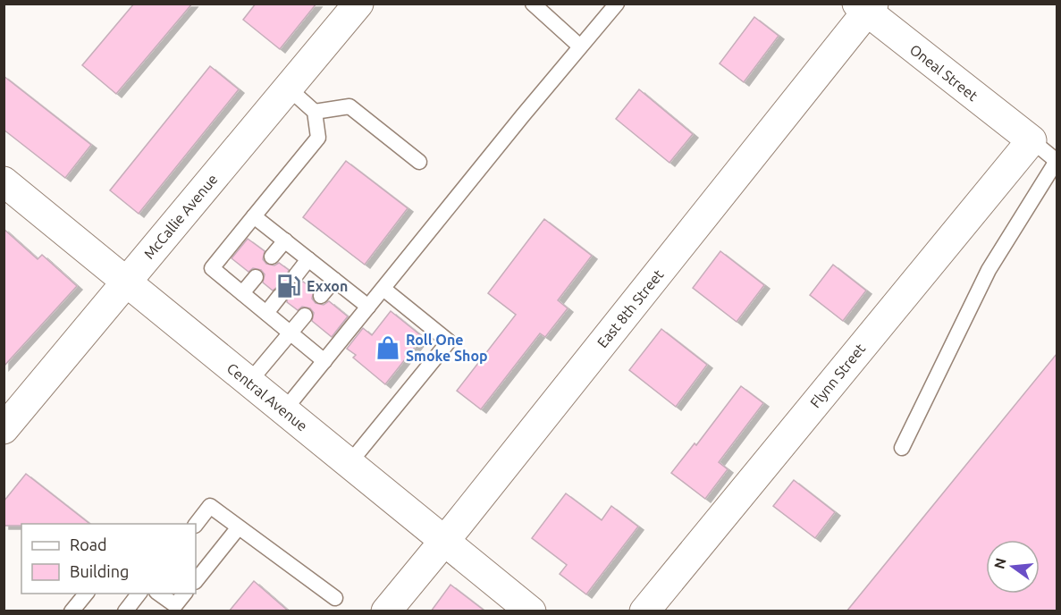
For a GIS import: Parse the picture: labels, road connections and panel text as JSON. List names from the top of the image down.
{
  "streets": {
    "street": [
      "Oneal Street",
      "McCallie Avenue",
      "East 8th Street",
      "Flynn Street",
      "Central Avenue"
    ]
  },
  "crossings": [
    ["Oneal Street", "East 8th Street"],
    ["Oneal Street", "Flynn Street"],
    ["McCallie Avenue", "Central Avenue"],
    ["East 8th Street", "Central Avenue"]
  ],
  "places": {
    "fuel station": ["Exxon"],
    "shop": ["Roll One Smoke Shop"]
  },
  "legend": ["Road", "Building"],
  "north": "left"
}
